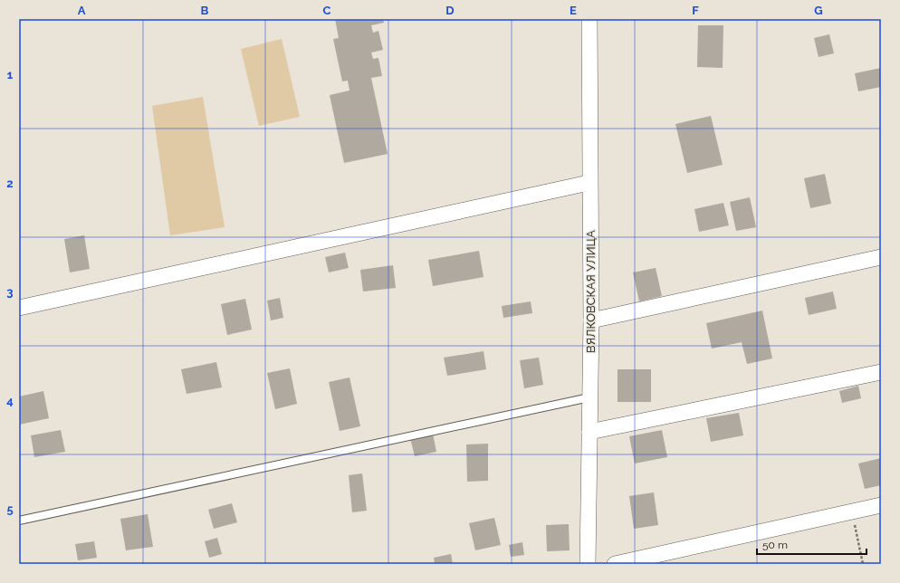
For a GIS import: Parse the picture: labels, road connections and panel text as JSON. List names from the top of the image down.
{
  "streets": {
    "street": ["ВЯЛКОВСКАЯ УЛИЦА"]
  },
  "scale_bar": "50 m",
  "grid": {
    "columns": [
      "A",
      "B",
      "C",
      "D",
      "E",
      "F",
      "G"
    ],
    "rows": [
      "1",
      "2",
      "3",
      "4",
      "5"
    ]
  }
}
